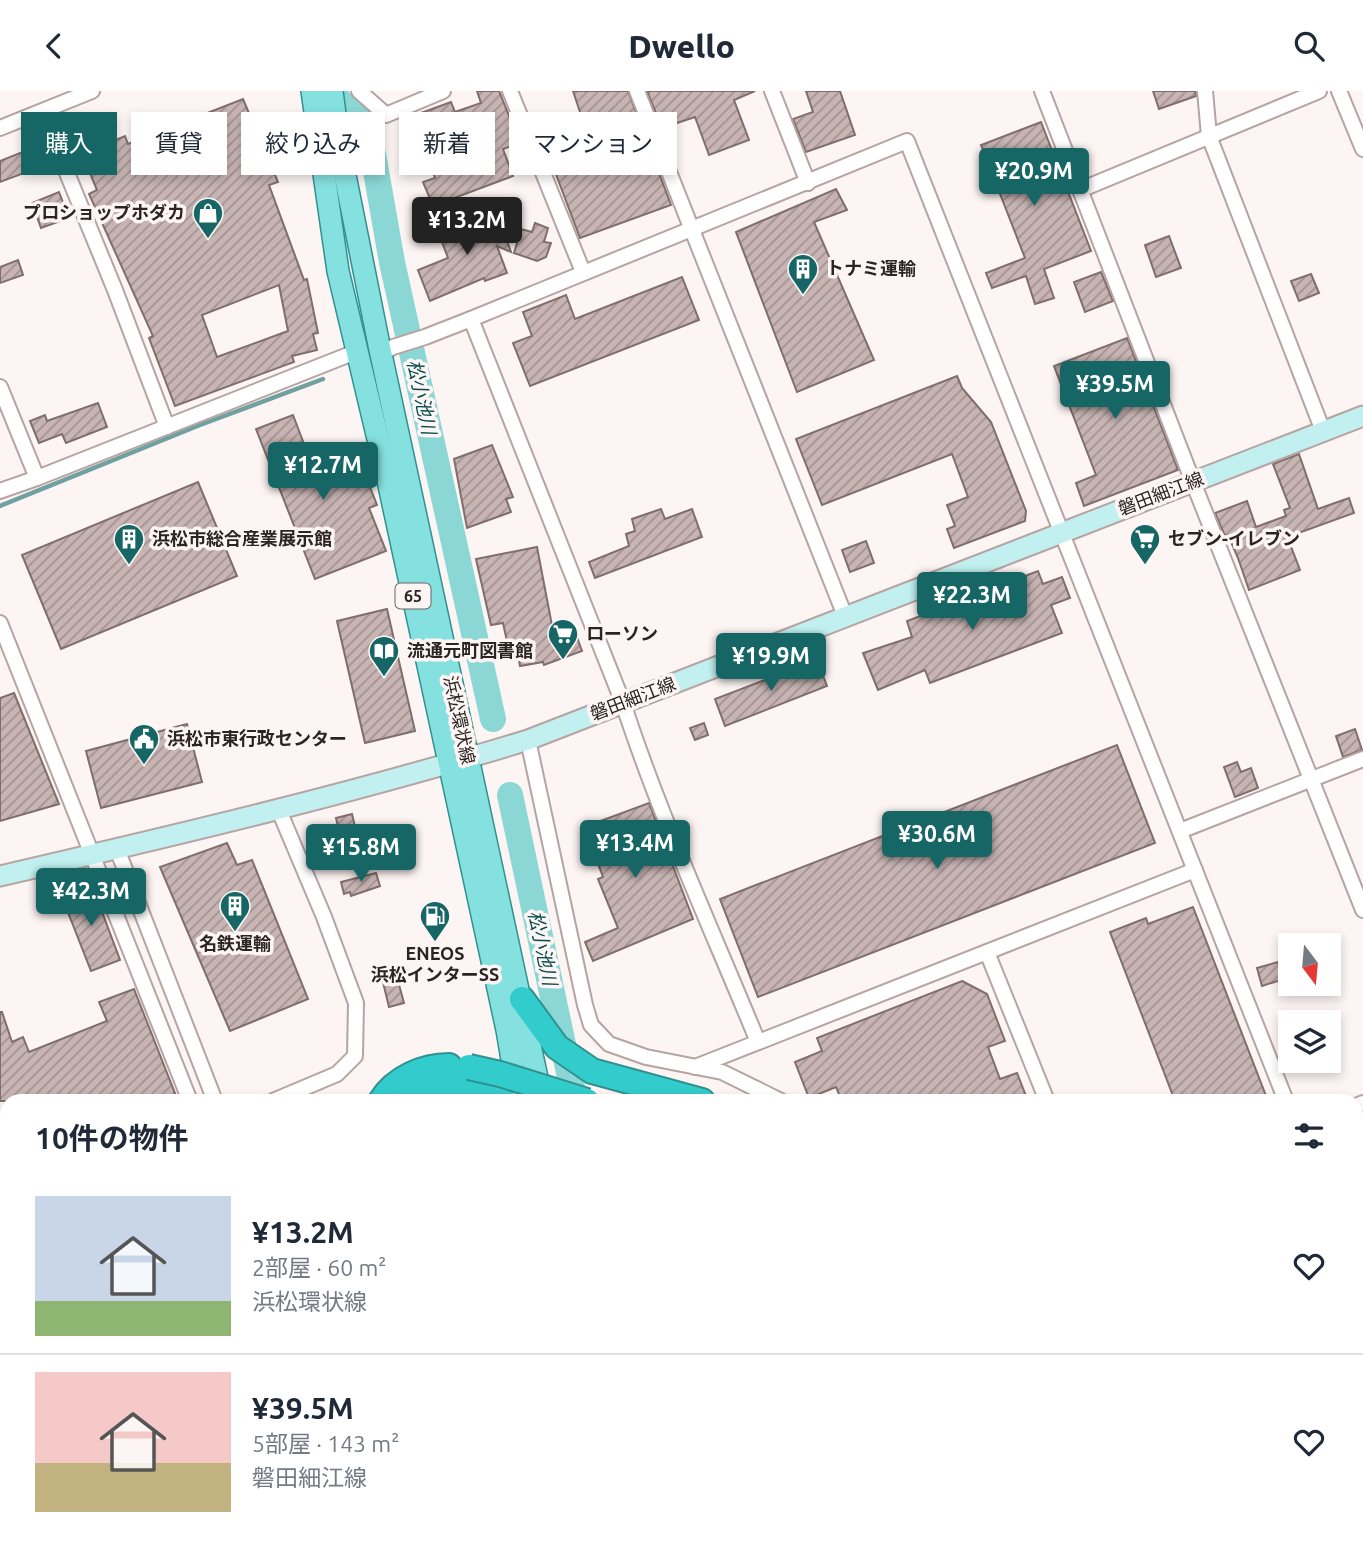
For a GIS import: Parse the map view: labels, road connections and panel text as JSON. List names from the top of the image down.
{
  "streets": {
    "main road": ["磐田細江線", "65", "浜松環状線"]
  },
  "crossings": [
    ["磐田細江線", "浜松環状線"]
  ],
  "water": ["松小池川"],
  "places": {
    "shop": ["プロショップホダカ"],
    "building": ["トナミ運輸", "浜松市総合産業展示館", "名鉄運輸"],
    "supermarket": ["セブン-イレブン", "ローソン"],
    "library": ["流通元町図書館"],
    "public building": ["浜松市東行政センター"],
    "fuel station": ["ENEOS 浜松インターSS"]
  },
  "north": "bottom",
  "page": {
    "header": "Dwello",
    "chip": [
      "購入",
      "賃貸",
      "絞り込み",
      "新着",
      "マンション"
    ],
    "price": [
      "¥20.9M",
      "¥13.2M",
      "¥39.5M",
      "¥12.7M",
      "¥22.3M",
      "¥19.9M",
      "¥30.6M",
      "¥13.4M",
      "¥15.8M",
      "¥42.3M"
    ],
    "heading": "10件の物件",
    "list": [
      {
        "name": "¥13.2M",
        "note": "2部屋 · 60 m² · 浜松環状線"
      },
      {
        "name": "¥39.5M",
        "note": "5部屋 · 143 m² · 磐田細江線"
      }
    ]
  }
}
